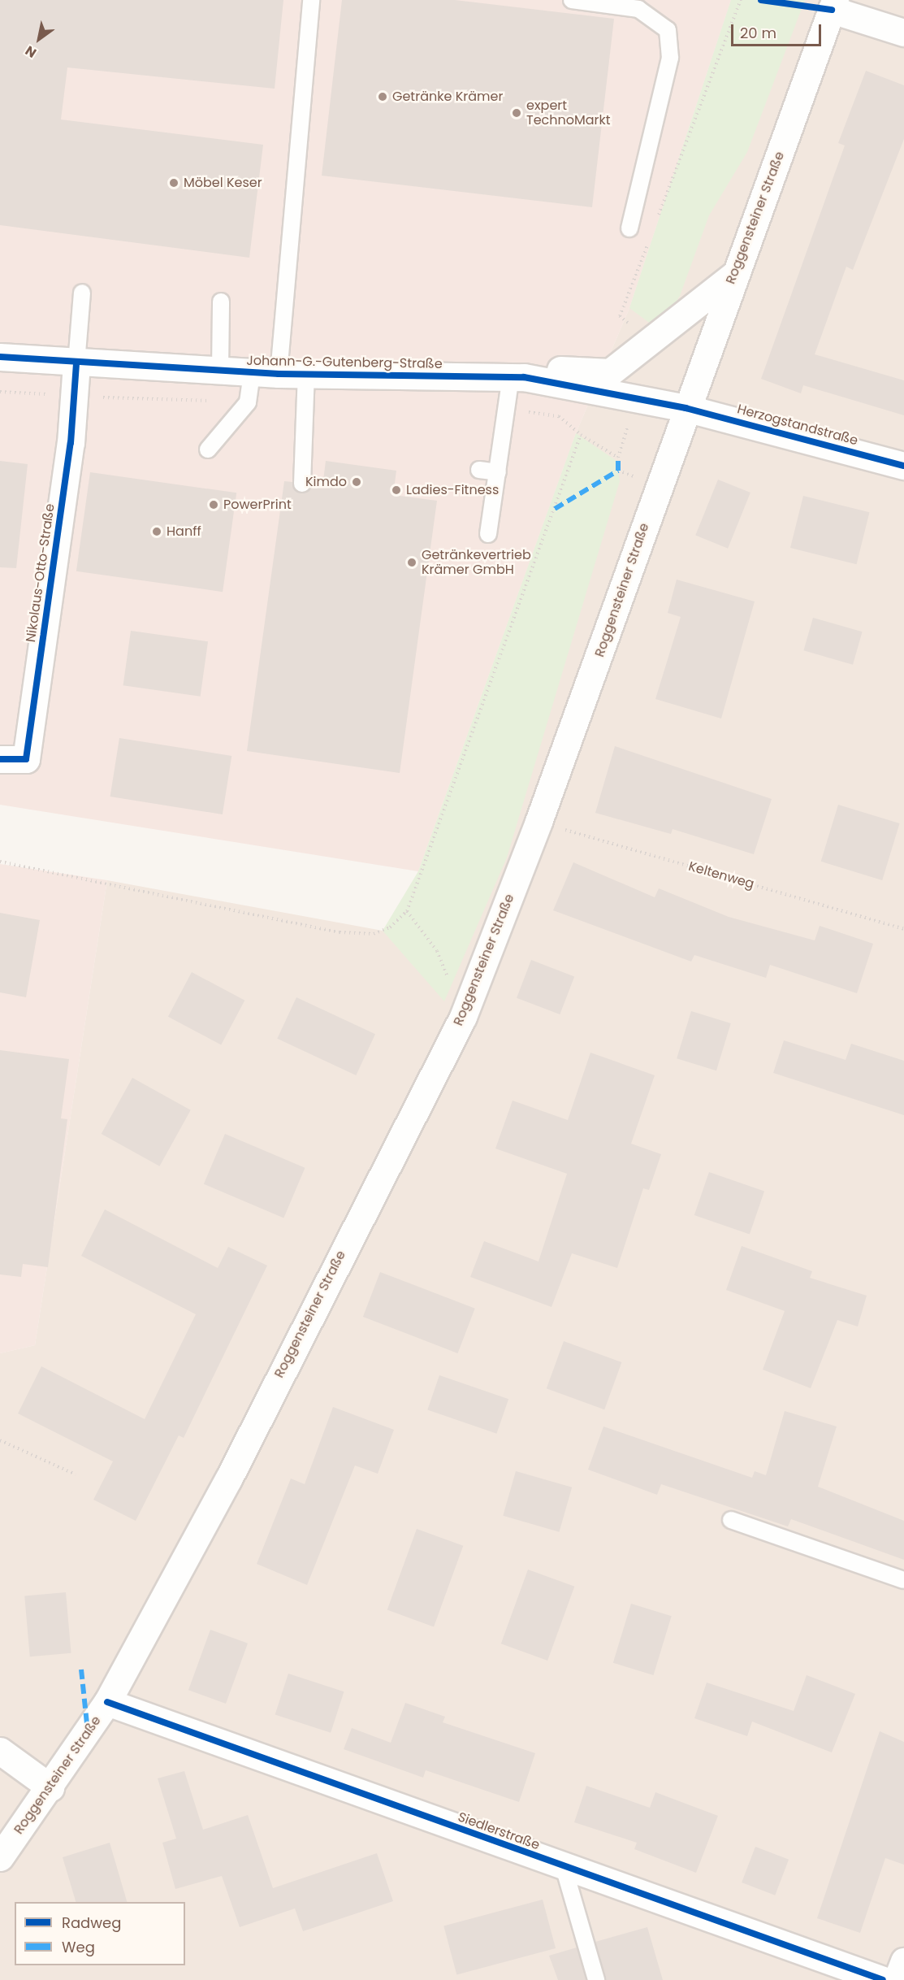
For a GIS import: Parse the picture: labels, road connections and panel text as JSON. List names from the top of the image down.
{
  "streets": {
    "street": [
      "Roggensteiner Straße",
      "Johann-G.-Gutenberg-Straße",
      "Herzogstandstraße",
      "Nikolaus-Otto-Straße",
      "Siedlerstraße"
    ],
    "path": ["Keltenweg"]
  },
  "crossings": [
    ["Roggensteiner Straße", "Johann-G.-Gutenberg-Straße"],
    ["Roggensteiner Straße", "Herzogstandstraße"],
    ["Roggensteiner Straße", "Keltenweg"],
    ["Roggensteiner Straße", "Siedlerstraße"],
    ["Johann-G.-Gutenberg-Straße", "Herzogstandstraße"],
    ["Johann-G.-Gutenberg-Straße", "Nikolaus-Otto-Straße"]
  ],
  "places": [
    "Getränke Krämer",
    "expert TechnoMarkt",
    "Möbel Keser",
    "Kimdo",
    "Ladies-Fitness",
    "PowerPrint",
    "Hanff",
    "Getränkevertrieb Krämer GmbH"
  ],
  "legend": ["Radweg", "Weg"],
  "scale_bar": "20 m",
  "north": "bottom left"
}
